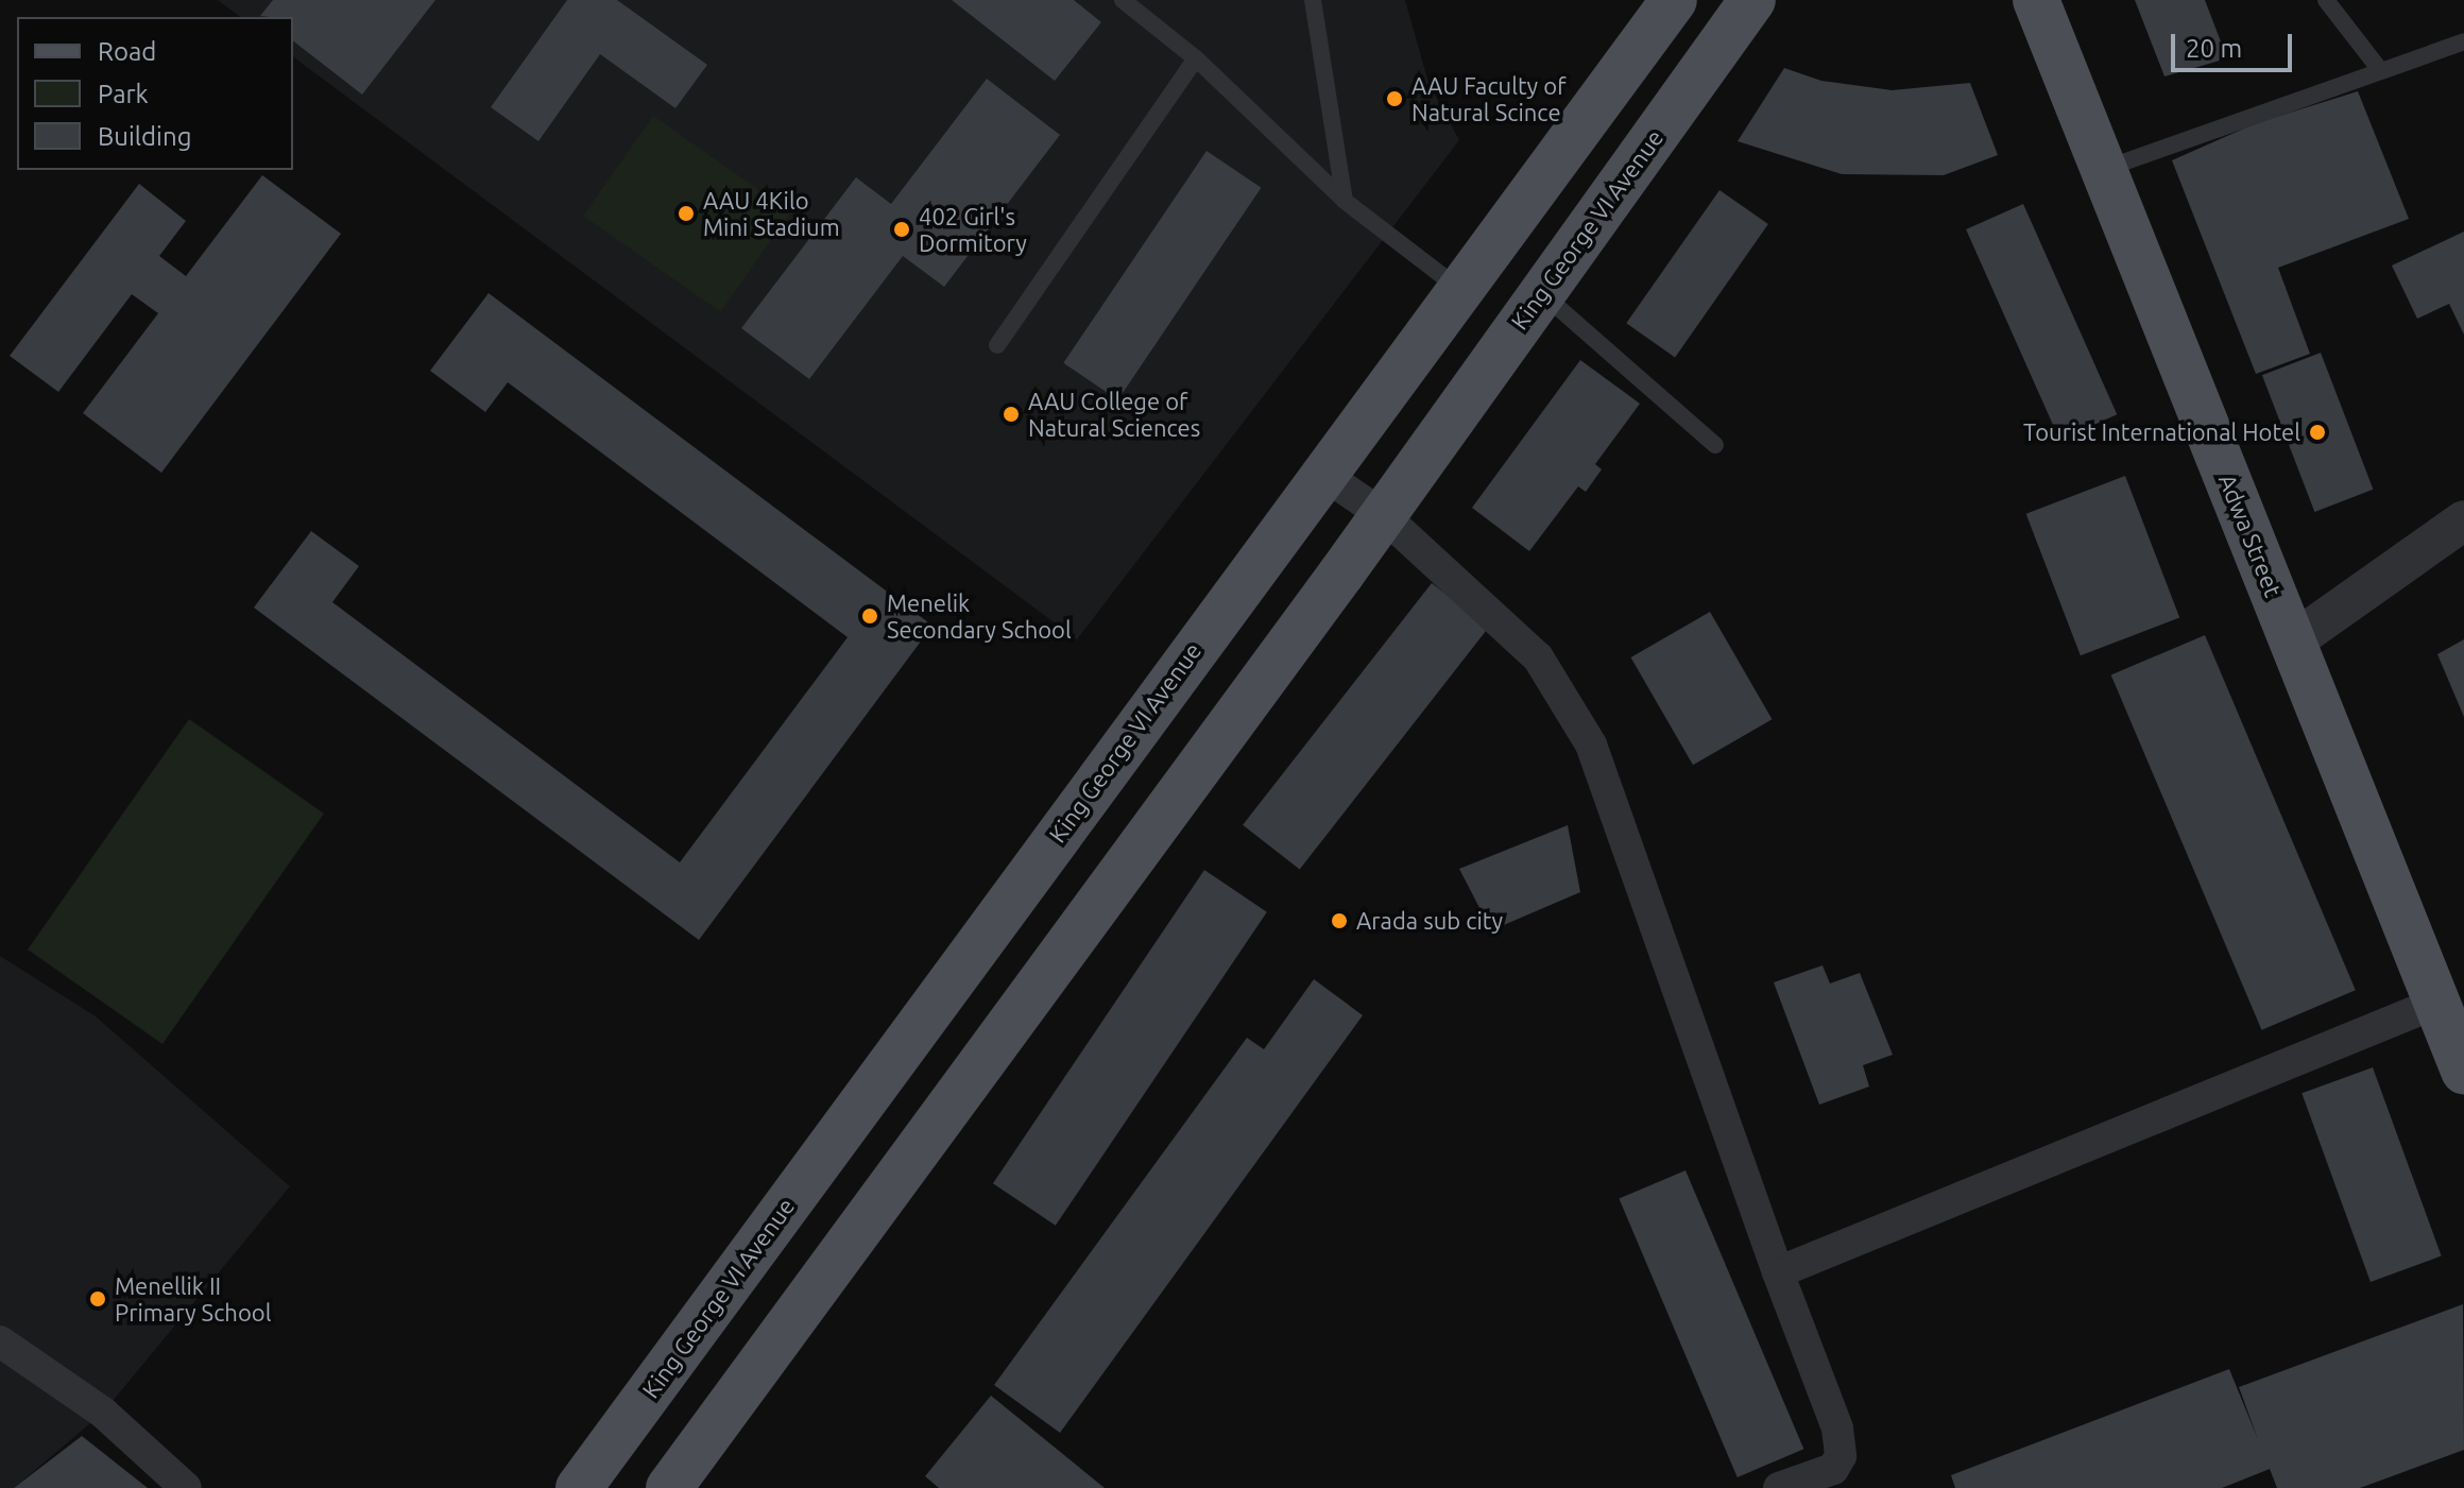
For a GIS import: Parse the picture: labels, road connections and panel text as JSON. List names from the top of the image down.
{
  "streets": {
    "main road": ["King George VI Avenue", "Adwa Street"]
  },
  "places": [
    "AAU Faculty of Natural Scince",
    "AAU 4Kilo Mini Stadium",
    "402 Girl's Dormitory",
    "AAU College of Natural Sciences",
    "Tourist International Hotel",
    "Menelik Secondary School",
    "Arada sub city",
    "Menellik II Primary School"
  ],
  "legend": ["Road", "Park", "Building"],
  "scale_bar": "20 m"
}
